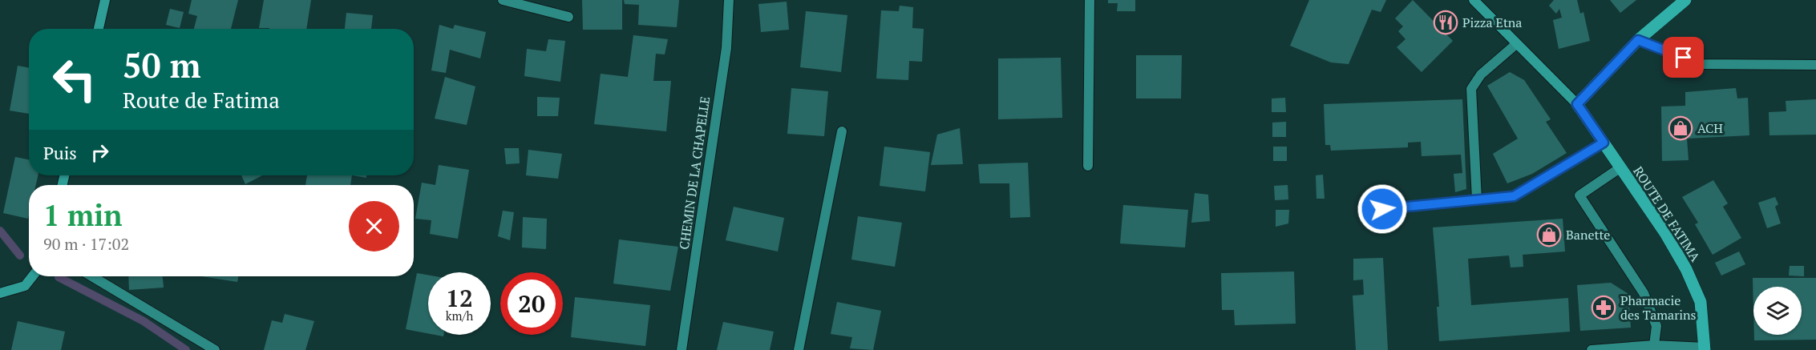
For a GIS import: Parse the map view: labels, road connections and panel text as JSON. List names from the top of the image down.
{
  "streets": {
    "main road": ["ROUTE DE FATIMA"],
    "street": ["CHEMIN DE LA CHAPELLE"]
  },
  "places": {
    "restaurant": ["Pizza Etna"],
    "shop": ["ACH", "Banette"],
    "pharmacy": ["Pharmacie des Tamarins"]
  },
  "page": {
    "turn": ["50 m", "Route de Fatima"],
    "then": "Puis",
    "heading": ["1 min", "90 m · 17:02"],
    "speed": "12 km/h",
    "limit": "20"
  }
}
